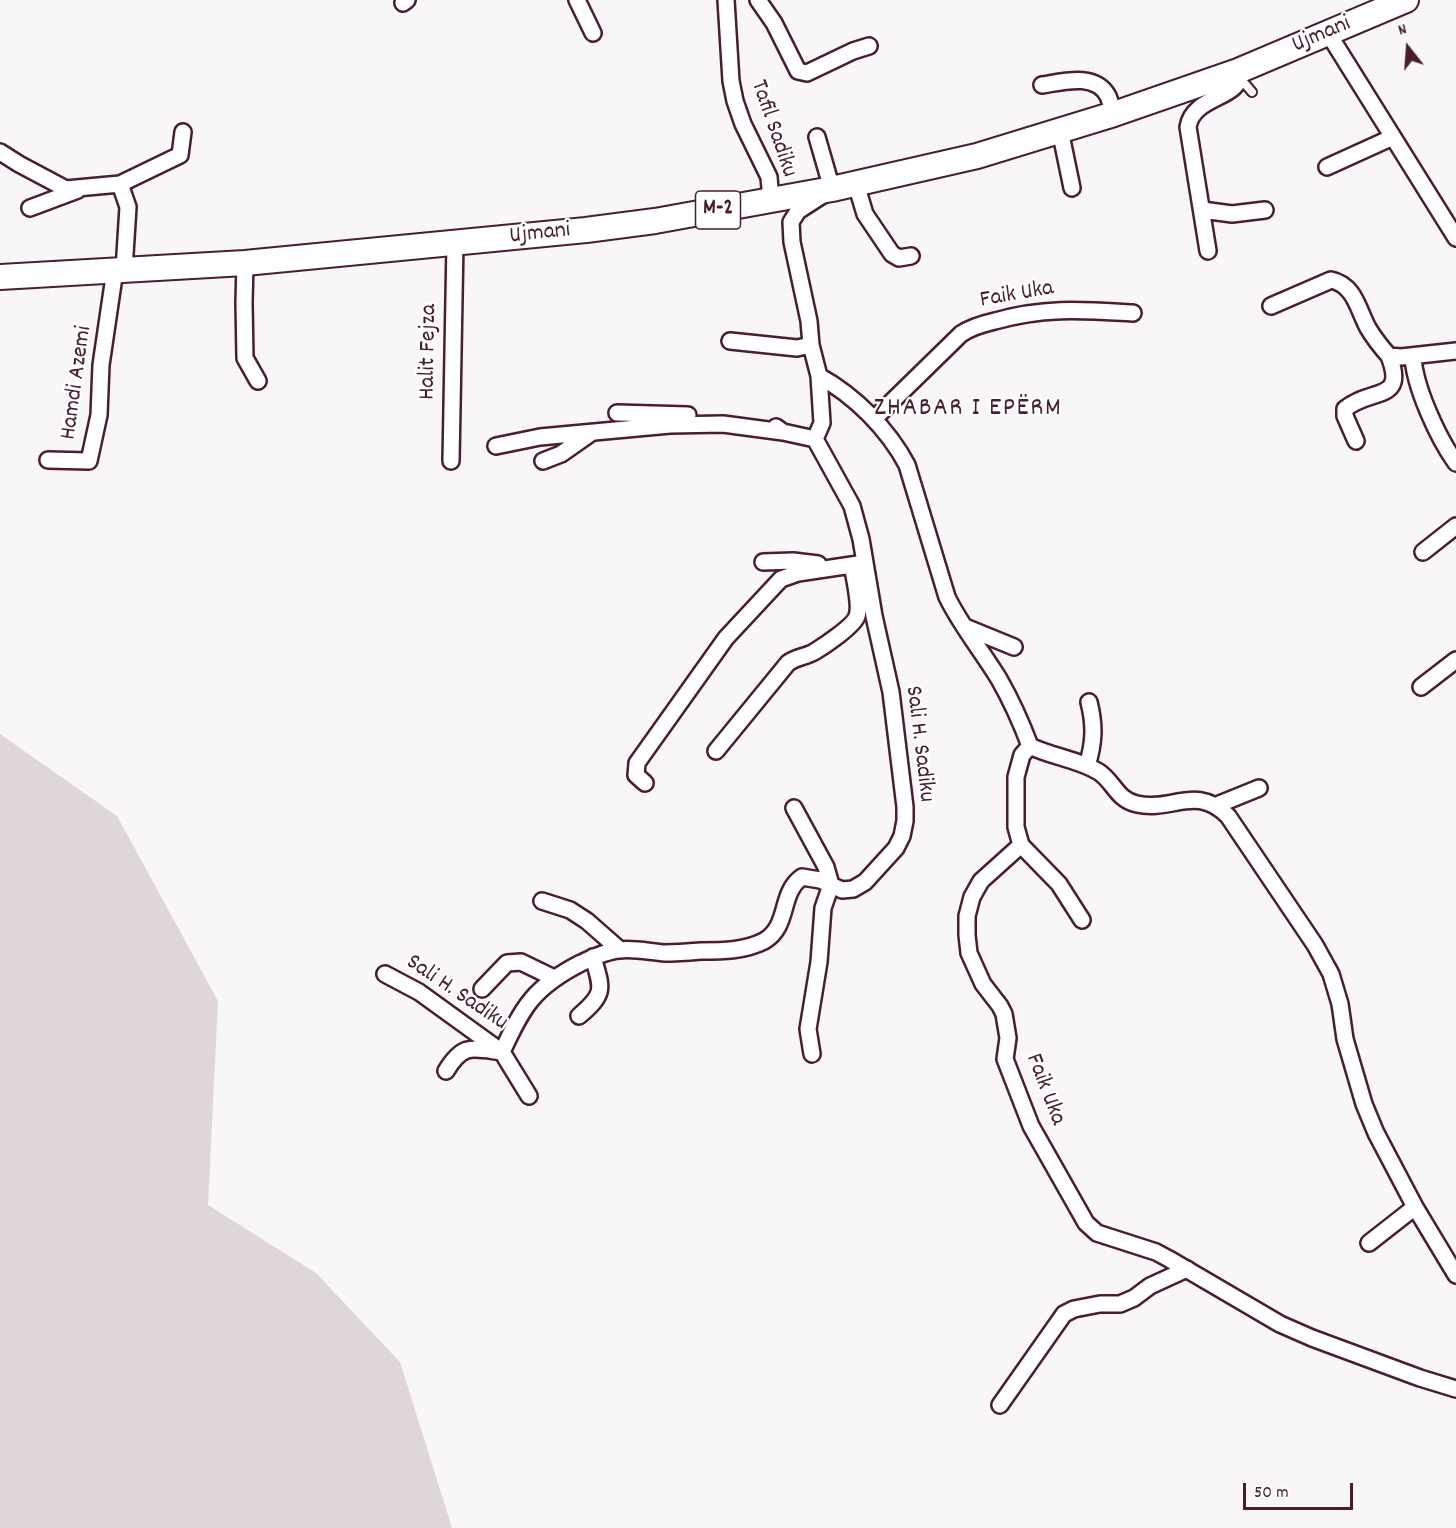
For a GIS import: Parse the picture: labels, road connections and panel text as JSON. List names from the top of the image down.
{
  "streets": {
    "main road": ["Ujmani", "M-2"],
    "street": [
      "Tafil Sadiku",
      "Faik Uka",
      "Halit Fejza",
      "Hamdi Azemi",
      "Sali H. Sadiku"
    ]
  },
  "crossings": [
    ["Ujmani", "Tafil Sadiku"],
    ["Ujmani", "Halit Fejza"],
    ["Ujmani", "Hamdi Azemi"]
  ],
  "districts": ["ZHABAR I EPËRM"],
  "scale_bar": "50 m",
  "north": "top"
}
